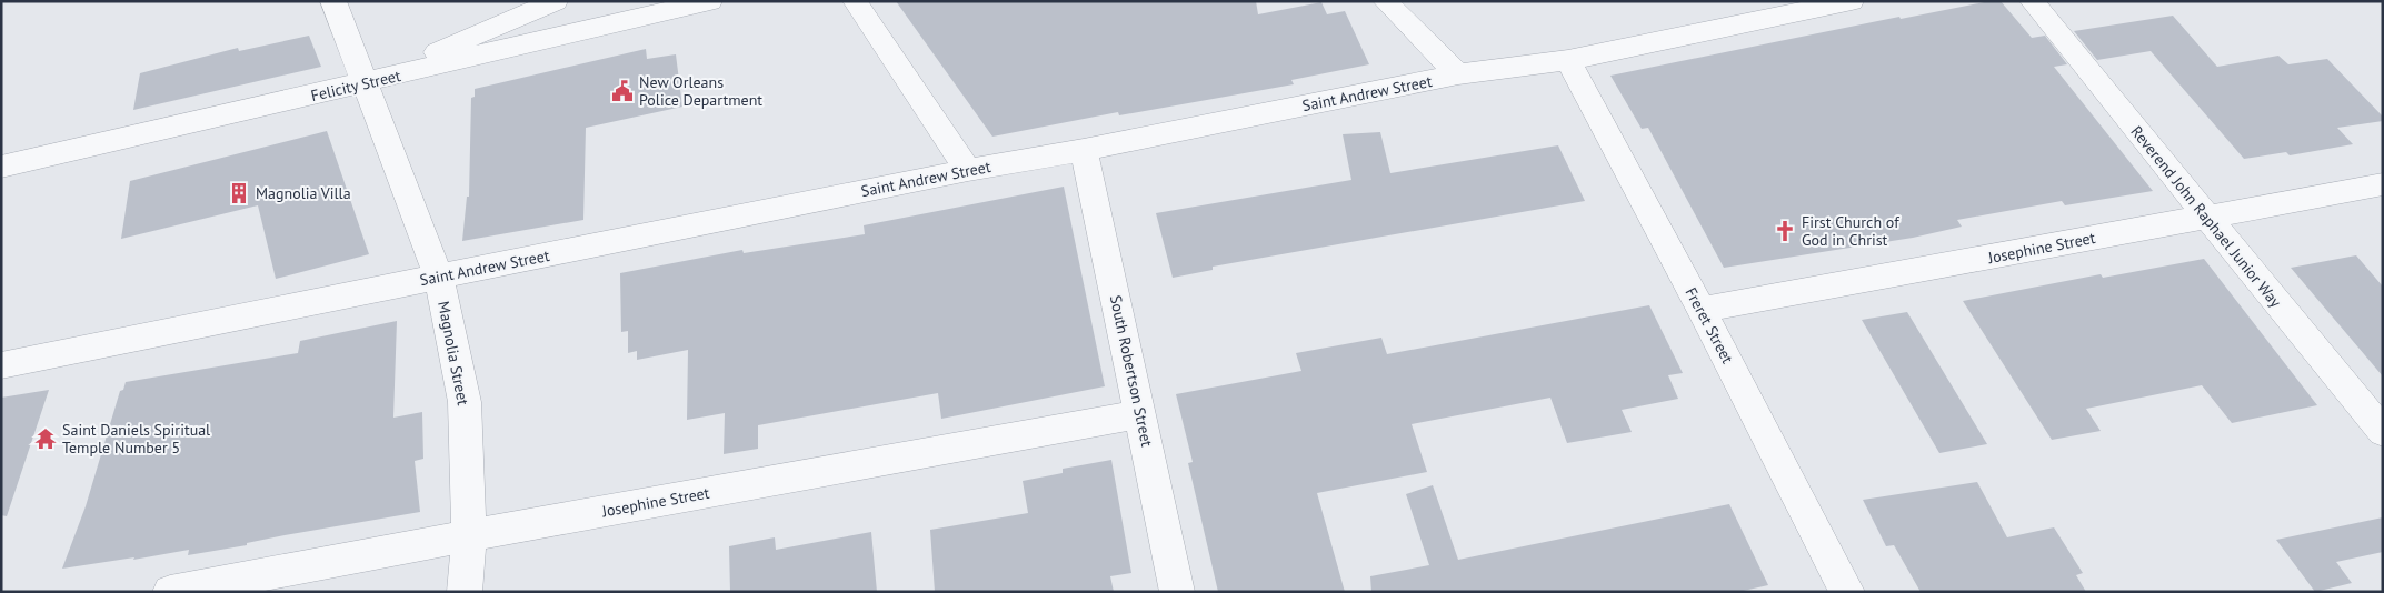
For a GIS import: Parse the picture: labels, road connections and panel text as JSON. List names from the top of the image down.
{
  "streets": {
    "street": [
      "Felicity Street",
      "Saint Andrew Street",
      "Reverend John Raphael Junior Way",
      "Josephine Street",
      "Freret Street",
      "Magnolia Street",
      "South Robertson Street"
    ]
  },
  "crossings": [
    ["Felicity Street", "Magnolia Street"],
    ["Saint Andrew Street", "Freret Street"],
    ["Saint Andrew Street", "Magnolia Street"],
    ["Saint Andrew Street", "South Robertson Street"],
    ["Reverend John Raphael Junior Way", "Josephine Street"],
    ["Josephine Street", "Freret Street"],
    ["Josephine Street", "Magnolia Street"],
    ["Josephine Street", "South Robertson Street"]
  ],
  "places": {
    "public building": ["New Orleans Police Department"],
    "building": ["Magnolia Villa"],
    "church": ["First Church of God in Christ"],
    "temple": ["Saint Daniels Spiritual Temple Number 5"]
  }
}
